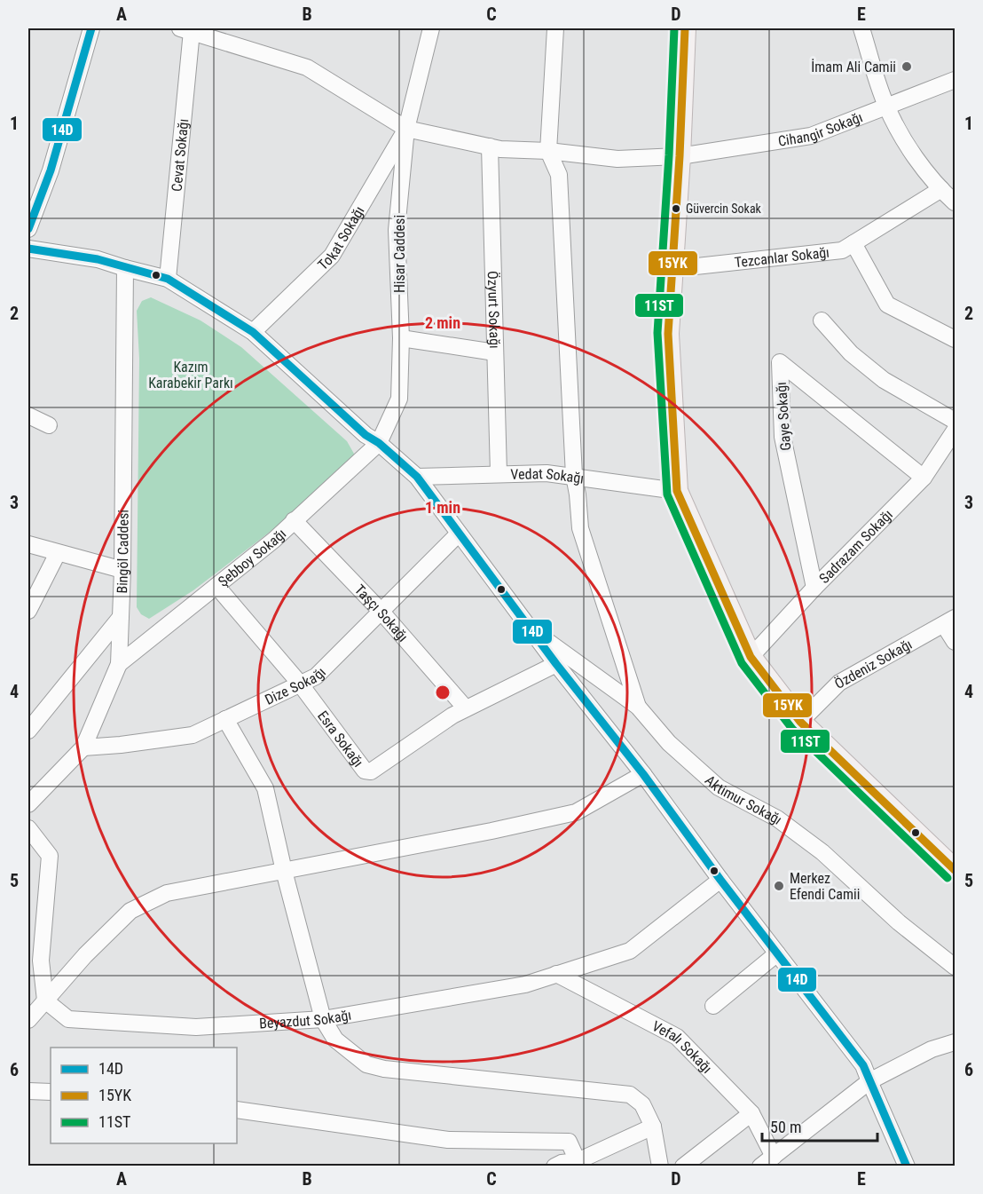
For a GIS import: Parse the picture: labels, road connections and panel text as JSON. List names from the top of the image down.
{
  "streets": {
    "street": [
      "Cihangir Sokağı",
      "Cevat Sokağı",
      "Tokat Sokağı",
      "Hisar Caddesi",
      "Tezcanlar Sokağı",
      "Özyurt Sokağı",
      "Gaye Sokağı",
      "Vedat Sokağı",
      "Sadrazam Sokağı",
      "Bingöl Caddesi",
      "Şebboy Sokağı",
      "Taşçı Sokağı",
      "Özdeniz Sokağı",
      "Dize Sokağı",
      "Esra Sokağı",
      "Aktimur Sokağı",
      "Beyazdut Sokağı",
      "Vefalı Sokağı"
    ]
  },
  "crossings": [
    ["Cihangir Sokağı", "Cevat Sokağı"],
    ["Cihangir Sokağı", "Tokat Sokağı"],
    ["Cihangir Sokağı", "Hisar Caddesi"],
    ["Cihangir Sokağı", "Özyurt Sokağı"],
    ["Tokat Sokağı", "Hisar Caddesi"],
    ["Hisar Caddesi", "Şebboy Sokağı"],
    ["Özyurt Sokağı", "Vedat Sokağı"],
    ["Gaye Sokağı", "Sadrazam Sokağı"],
    ["Bingöl Caddesi", "Şebboy Sokağı"],
    ["Bingöl Caddesi", "Dize Sokağı"],
    ["Şebboy Sokağı", "Taşçı Sokağı"],
    ["Şebboy Sokağı", "Esra Sokağı"],
    ["Taşçı Sokağı", "Dize Sokağı"],
    ["Taşçı Sokağı", "Esra Sokağı"],
    ["Dize Sokağı", "Esra Sokağı"],
    ["Beyazdut Sokağı", "Vefalı Sokağı"]
  ],
  "parks": ["Kazım Karabekir Parkı"],
  "places": ["İmam Ali Camii", "Güvercin Sokak", "Merkez Efendi Camii"],
  "lines": ["transit line 14D", "transit line 15YK", "transit line 11ST"],
  "legend": ["14D", "15YK", "11ST"],
  "scale_bar": "50 m",
  "grid": {
    "columns": [
      "A",
      "B",
      "C",
      "D",
      "E"
    ],
    "rows": [
      "1",
      "2",
      "3",
      "4",
      "5",
      "6"
    ]
  },
  "rings": ["2 min", "1 min"]
}
